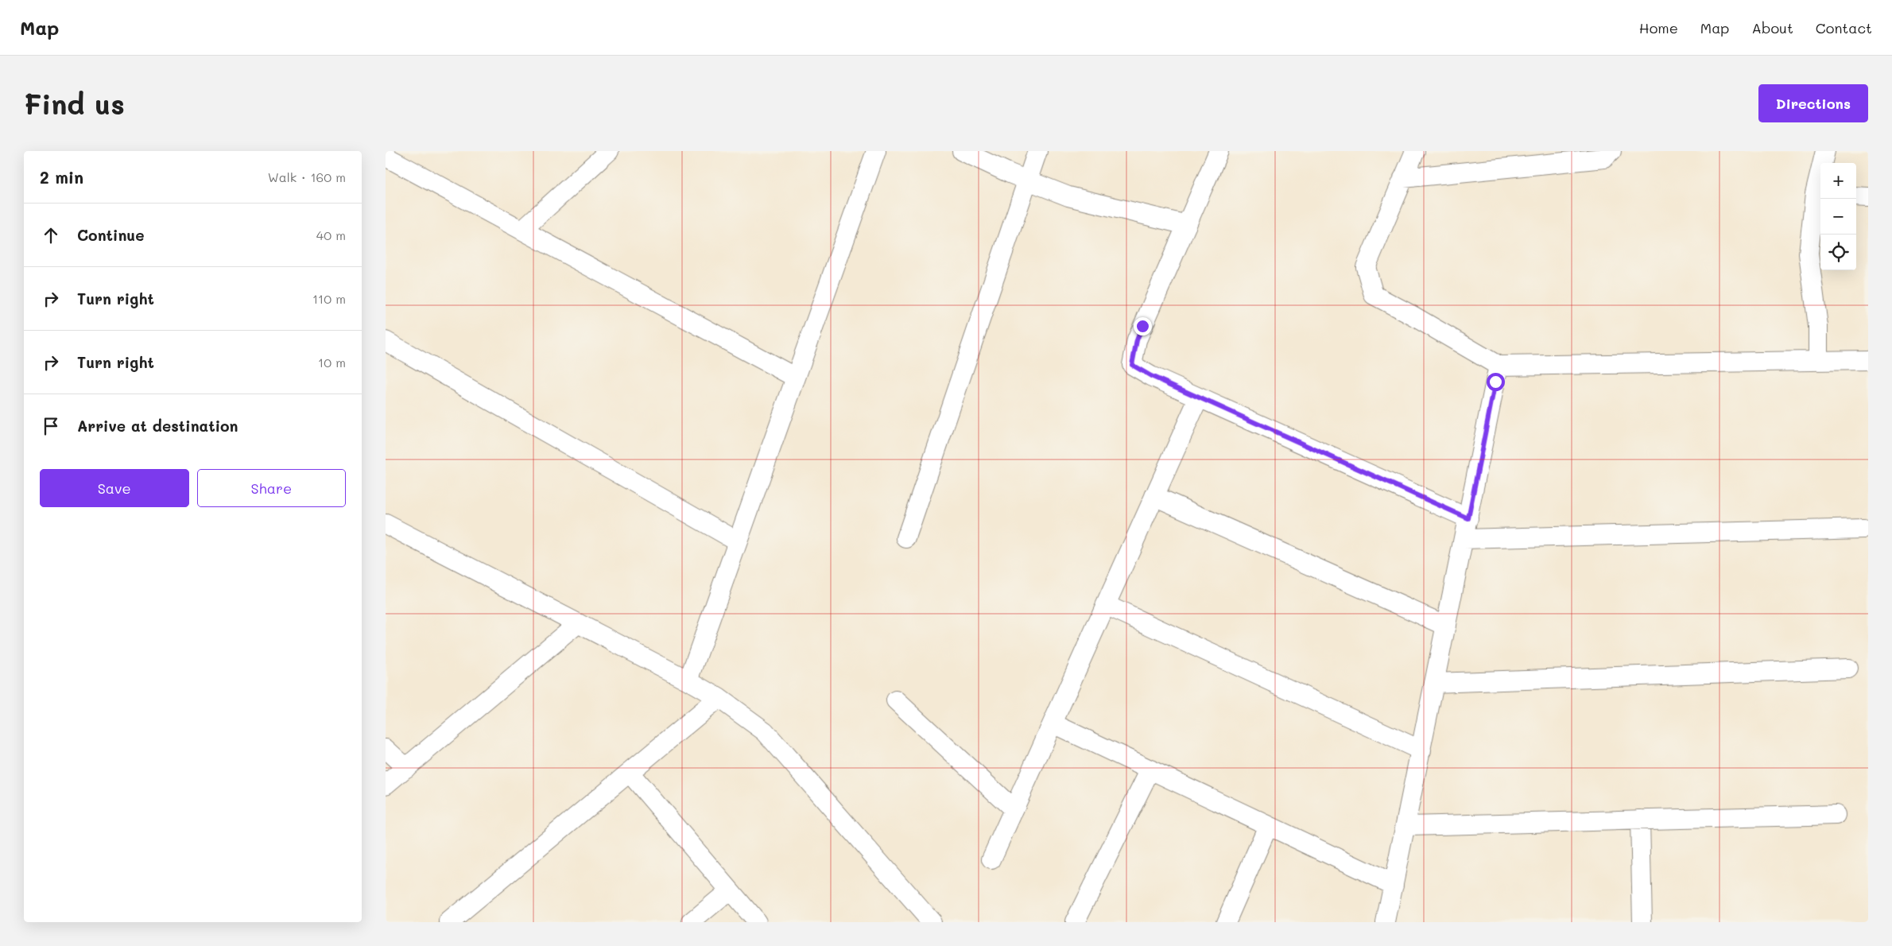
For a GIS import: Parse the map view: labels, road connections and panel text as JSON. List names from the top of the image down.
{
  "page": {
    "header": "Map",
    "nav": [
      "Home",
      "Map",
      "About",
      "Contact"
    ],
    "buttons": [
      "Directions",
      ["Save", "Share"]
    ],
    "title": "Find us",
    "heading": ["2 min", "Walk · 160 m"],
    "map_buttons": ["+", "−"],
    "list": [
      ["Continue", "40 m"],
      ["Turn right", "110 m"],
      ["Turn right", "10 m"],
      "Arrive at destination"
    ]
  }
}
